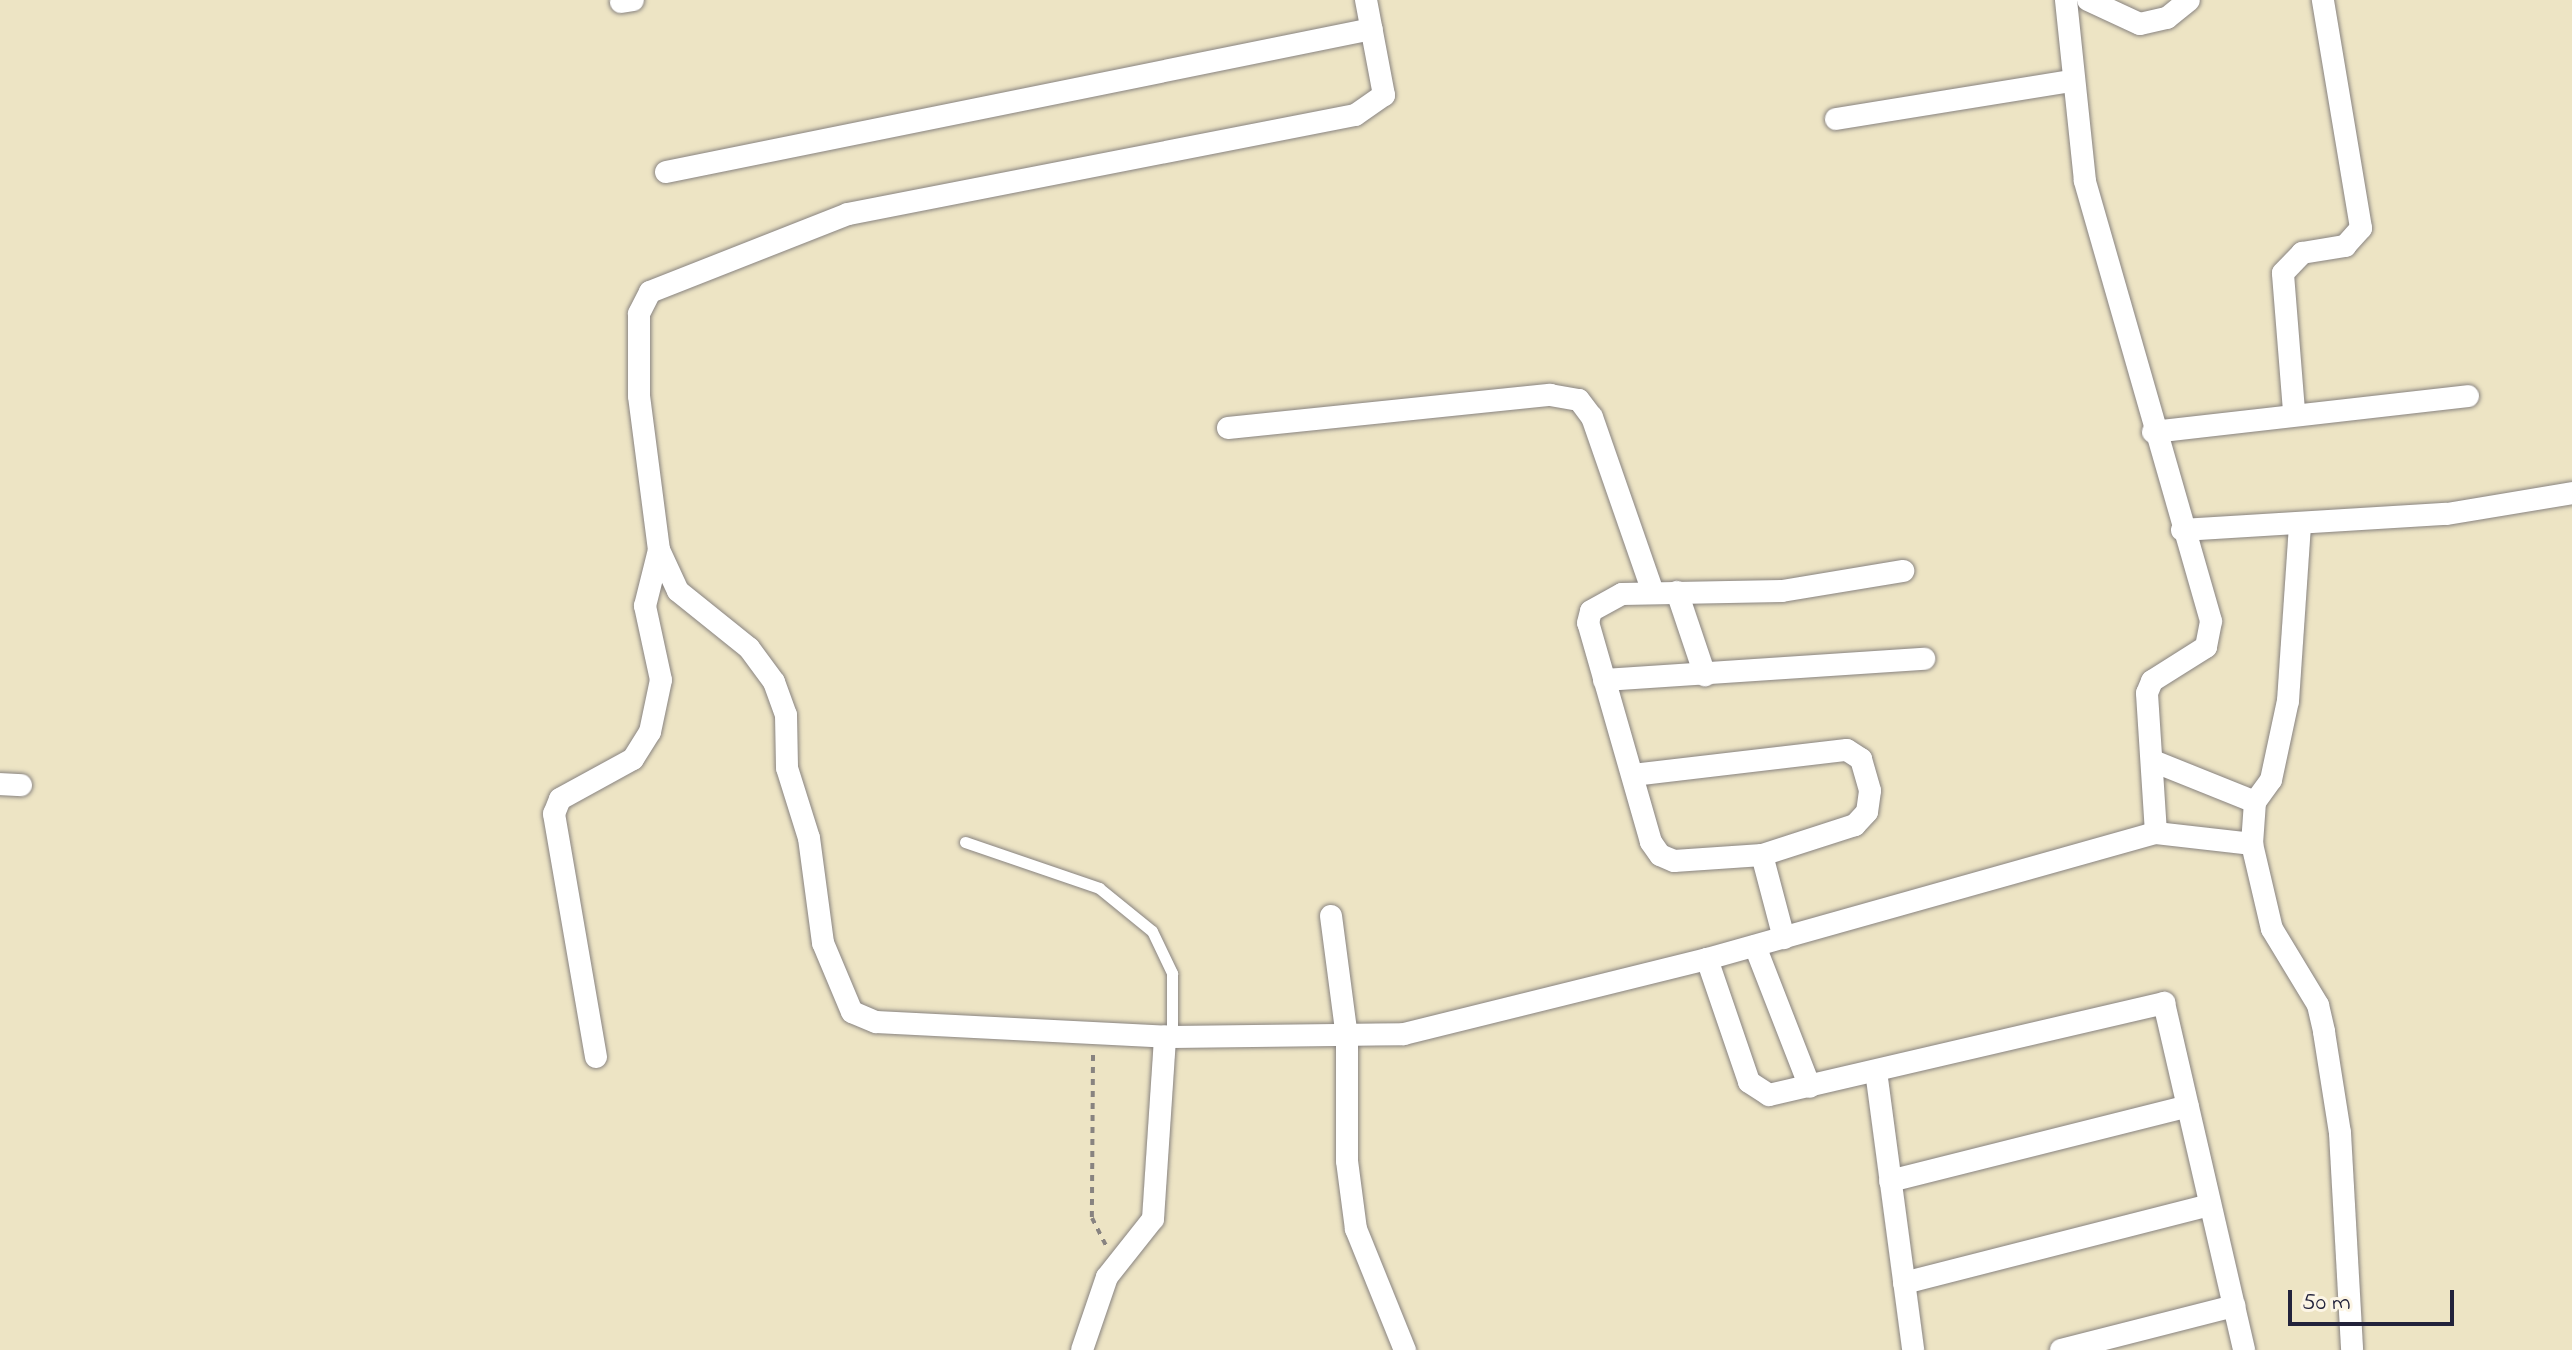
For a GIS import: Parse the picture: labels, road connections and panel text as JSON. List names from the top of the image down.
{
  "scale_bar": "50 m"
}
